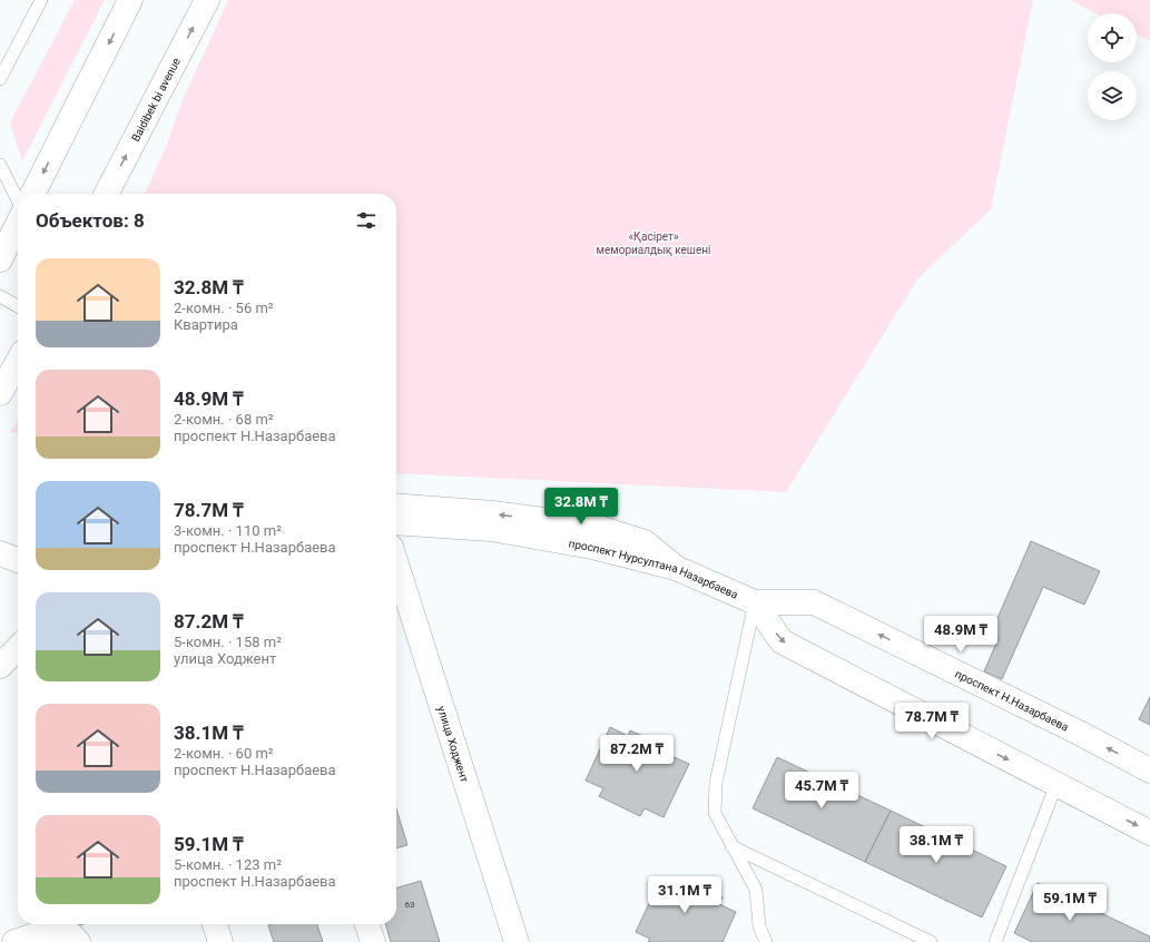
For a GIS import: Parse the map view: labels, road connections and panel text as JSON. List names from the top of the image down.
{
  "streets": {
    "main road": [
      "Baidibek bi avenue",
      "проспект Нурсултана Назарбаева",
      "проспект Н.Назарбаева",
      "улица Ходжент"
    ]
  },
  "crossings": [
    ["проспект Нурсултана Назарбаева", "проспект Н.Назарбаева"]
  ],
  "parks": ["«Қасірет» мемориалдық кешені"],
  "house_numbers": ["63"],
  "page": {
    "heading": "Объектов: 8",
    "list": [
      {
        "name": "32.8M ₸",
        "note": "2-комн. · 56 m² · Квартира"
      },
      {
        "name": "48.9M ₸",
        "note": "2-комн. · 68 m² · проспект Н.Назарбаева"
      },
      {
        "name": "78.7M ₸",
        "note": "3-комн. · 110 m² · проспект Н.Назарбаева"
      },
      {
        "name": "87.2M ₸",
        "note": "5-комн. · 158 m² · улица Ходжент"
      },
      {
        "name": "38.1M ₸",
        "note": "2-комн. · 60 m² · проспект Н.Назарбаева"
      },
      {
        "name": "59.1M ₸",
        "note": "5-комн. · 123 m² · проспект Н.Назарбаева"
      }
    ],
    "price": [
      "32.8M ₸",
      "48.9M ₸",
      "78.7M ₸",
      "87.2M ₸",
      "45.7M ₸",
      "38.1M ₸",
      "31.1M ₸",
      "59.1M ₸"
    ]
  }
}
